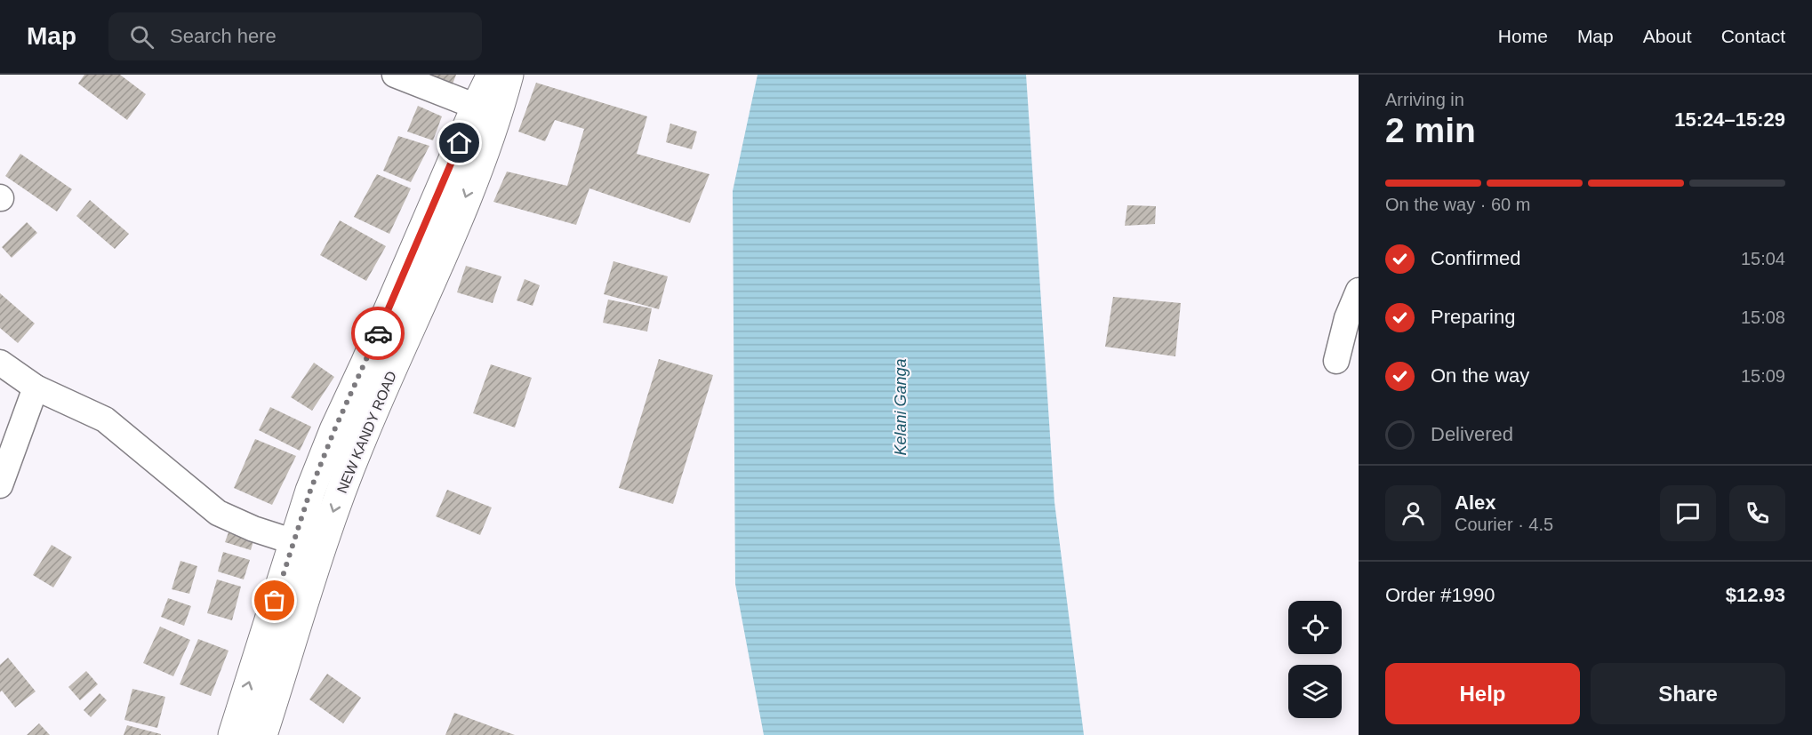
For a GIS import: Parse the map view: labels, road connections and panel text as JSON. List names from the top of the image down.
{
  "streets": {
    "main road": ["NEW KANDY ROAD"]
  },
  "water": ["Kelani Ganga"],
  "page": {
    "header": "Map",
    "search": "Search here",
    "nav": [
      "Home",
      "Map",
      "About",
      "Contact"
    ],
    "heading": ["2 min", "Arriving in", "15:24–15:29"],
    "panel": [
      "Alex",
      "Courier · 4.5",
      "Order #1990",
      "$12.93"
    ],
    "bar": "On the way · 60 m",
    "list": [
      ["Confirmed", "15:04"],
      ["Preparing", "15:08"],
      ["On the way", "15:09"],
      "Delivered"
    ],
    "buttons": ["Help", "Share"]
  }
}
